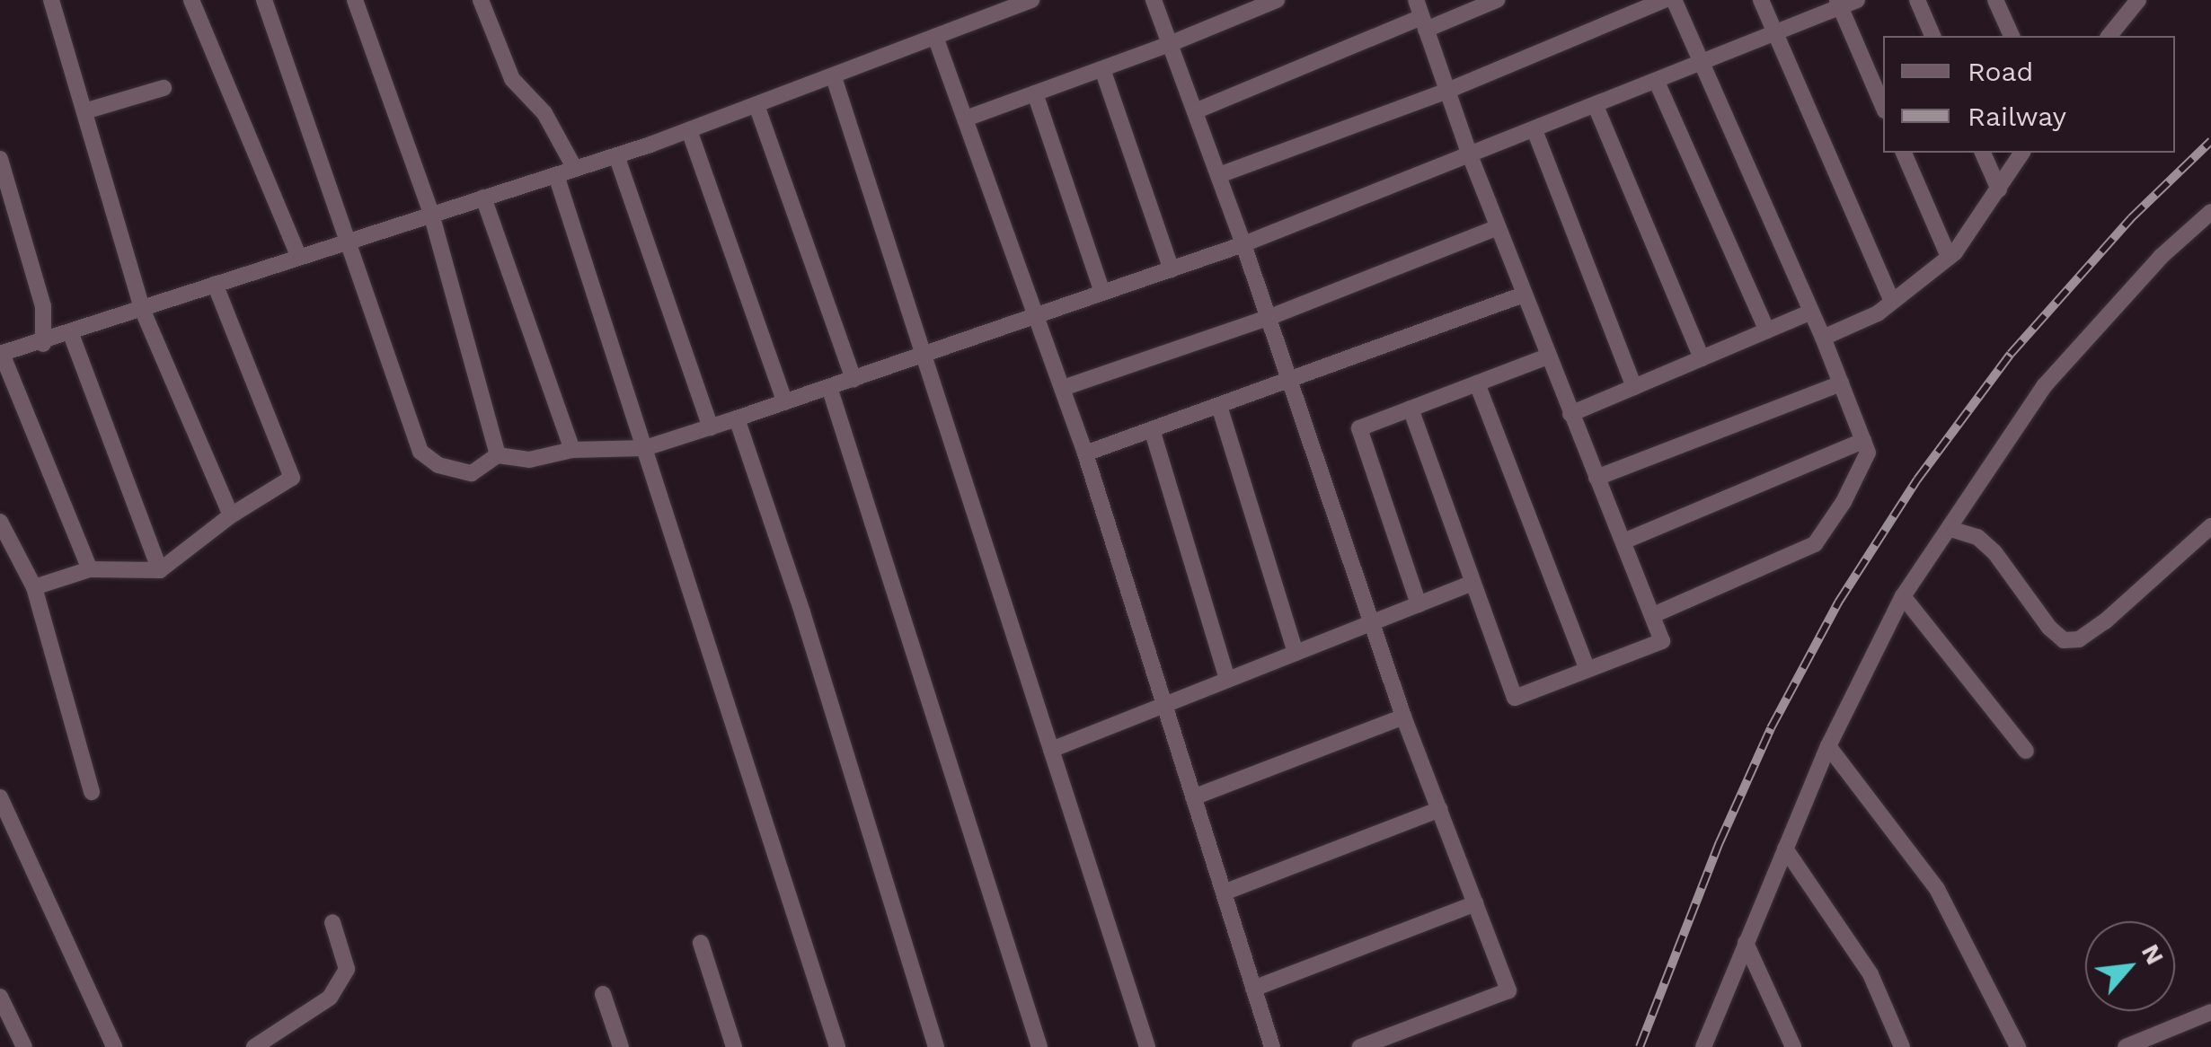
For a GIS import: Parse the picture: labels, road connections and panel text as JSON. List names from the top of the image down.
{
  "legend": ["Road", "Railway"],
  "north": "top right"
}
